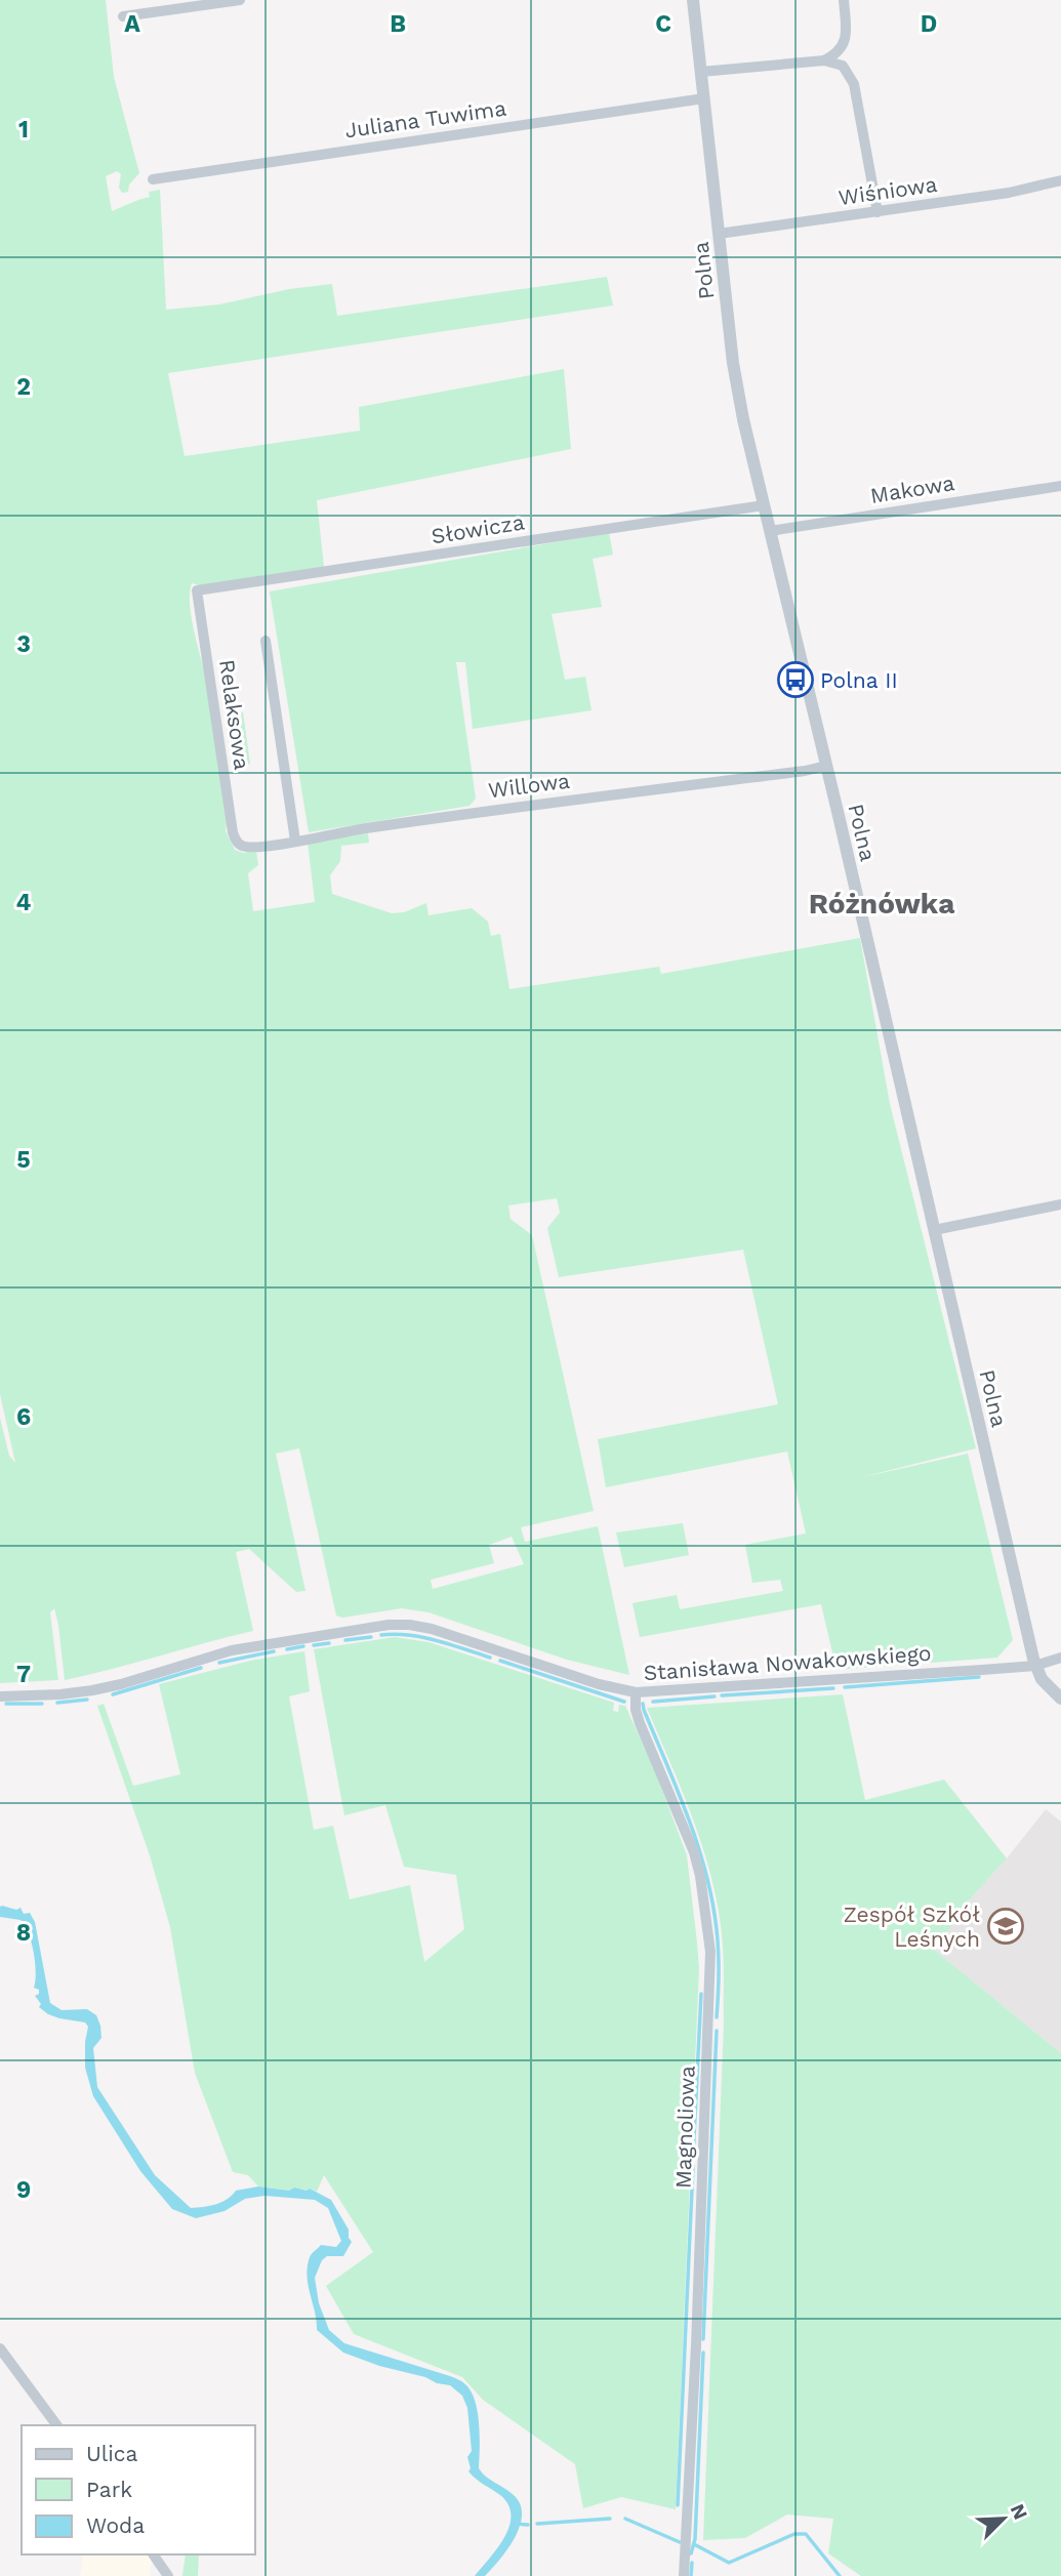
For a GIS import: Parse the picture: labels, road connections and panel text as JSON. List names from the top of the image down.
{
  "streets": {
    "street": [
      "Juliana Tuwima",
      "Wiśniowa",
      "Polna",
      "Makowa",
      "Słowicza",
      "Relaksowa",
      "Willowa",
      "Stanisława Nowakowskiego",
      "Magnoliowa"
    ]
  },
  "crossings": [
    ["Juliana Tuwima", "Polna"],
    ["Wiśniowa", "Polna"],
    ["Polna", "Makowa"],
    ["Polna", "Słowicza"],
    ["Polna", "Willowa"],
    ["Polna", "Stanisława Nowakowskiego"],
    ["Słowicza", "Relaksowa"],
    ["Relaksowa", "Willowa"],
    ["Stanisława Nowakowskiego", "Magnoliowa"]
  ],
  "districts": ["Różnówka"],
  "places": {
    "bus stop": ["Polna II"],
    "school or university": ["Zespół Szkół Leśnych"]
  },
  "legend": ["Ulica", "Park", "Woda"],
  "north": "top right",
  "grid": {
    "columns": [
      "A",
      "B",
      "C",
      "D"
    ],
    "rows": [
      "1",
      "2",
      "3",
      "4",
      "5",
      "6",
      "7",
      "8",
      "9"
    ]
  }
}
